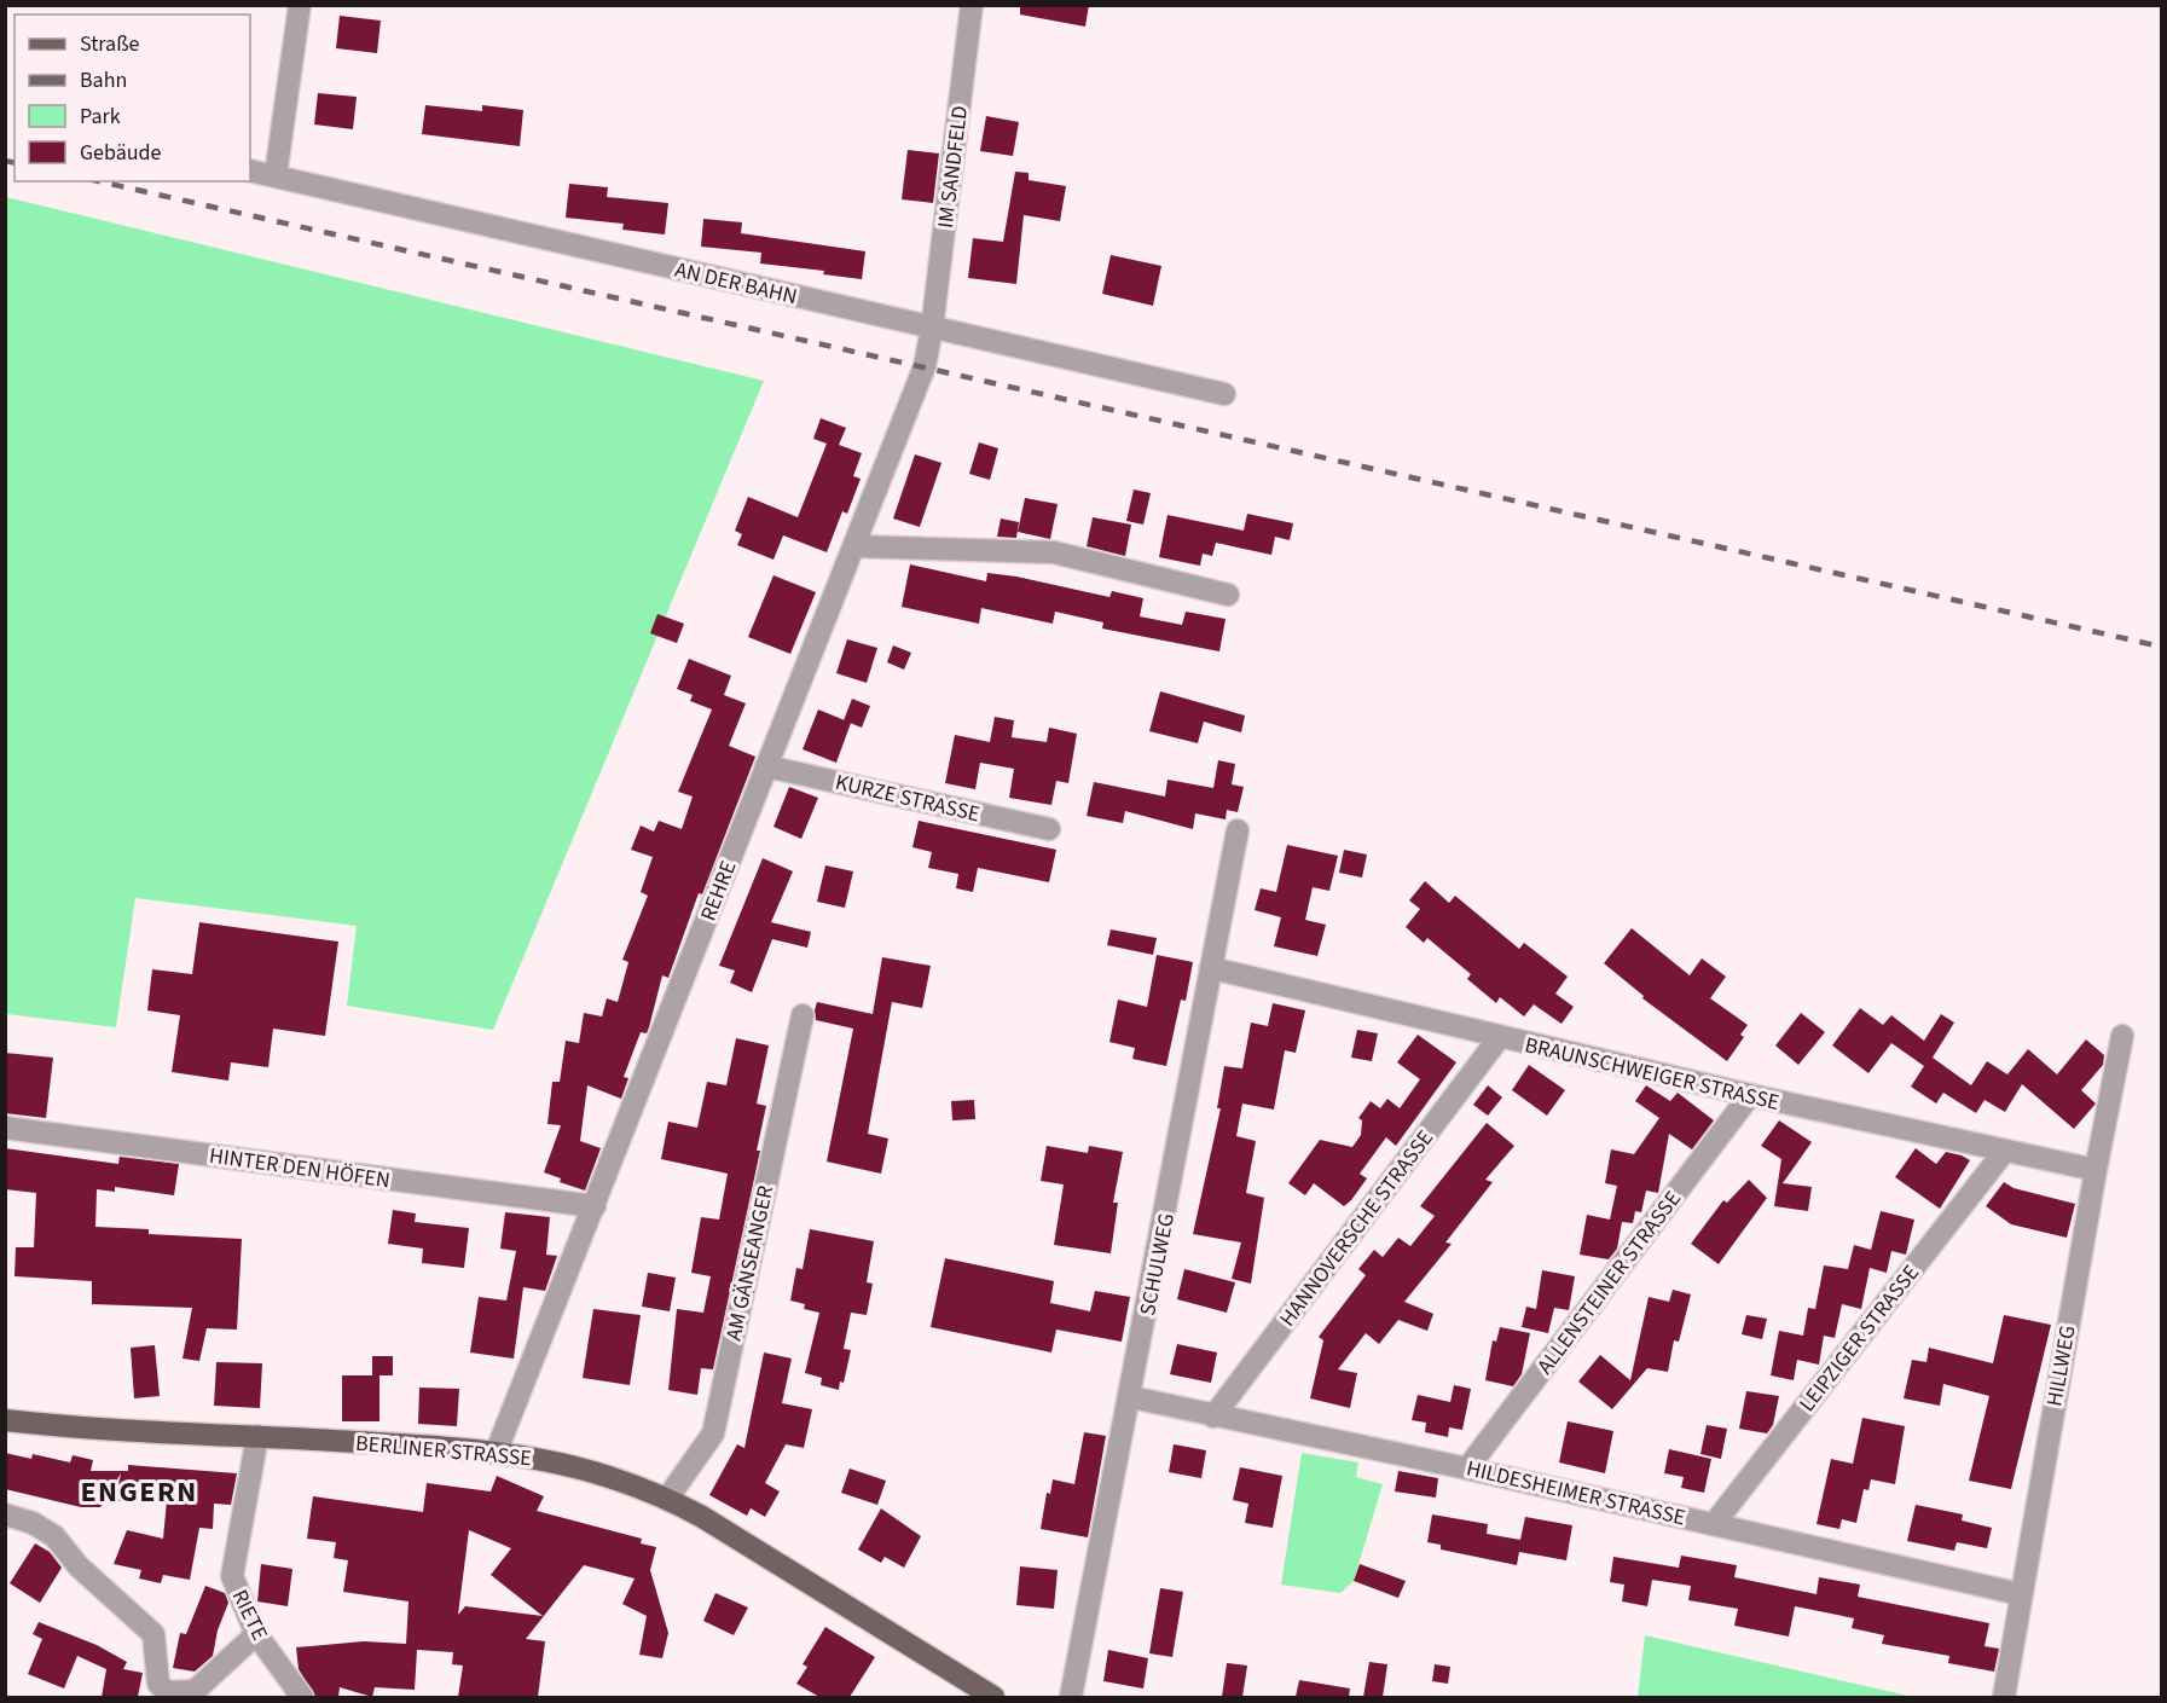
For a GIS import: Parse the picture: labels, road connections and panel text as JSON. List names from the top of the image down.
{
  "streets": {
    "main road": ["BERLINER STRASSE"],
    "street": [
      "IM SANDFELD",
      "AN DER BAHN",
      "KURZE STRASSE",
      "REHRE",
      "BRAUNSCHWEIGER STRASSE",
      "HINTER DEN HÖFEN",
      "HANNOVERSCHE STRASSE",
      "AM GÄNSEANGER",
      "SCHULWEG",
      "ALLENSTEINER STRASSE",
      "LEIPZIGER STRASSE",
      "HILLWEG",
      "HILDESHEIMER STRASSE",
      "RIETE"
    ]
  },
  "crossings": [
    ["IM SANDFELD", "AN DER BAHN"],
    ["IM SANDFELD", "REHRE"],
    ["AN DER BAHN", "REHRE"],
    ["KURZE STRASSE", "REHRE"],
    ["REHRE", "HINTER DEN HÖFEN"],
    ["REHRE", "BERLINER STRASSE"],
    ["BRAUNSCHWEIGER STRASSE", "HANNOVERSCHE STRASSE"],
    ["BRAUNSCHWEIGER STRASSE", "SCHULWEG"],
    ["BRAUNSCHWEIGER STRASSE", "ALLENSTEINER STRASSE"],
    ["BRAUNSCHWEIGER STRASSE", "LEIPZIGER STRASSE"],
    ["BRAUNSCHWEIGER STRASSE", "HILLWEG"],
    ["HANNOVERSCHE STRASSE", "HILDESHEIMER STRASSE"],
    ["AM GÄNSEANGER", "BERLINER STRASSE"],
    ["SCHULWEG", "HILDESHEIMER STRASSE"],
    ["ALLENSTEINER STRASSE", "HILDESHEIMER STRASSE"],
    ["LEIPZIGER STRASSE", "HILDESHEIMER STRASSE"],
    ["HILLWEG", "HILDESHEIMER STRASSE"],
    ["BERLINER STRASSE", "RIETE"]
  ],
  "districts": ["ENGERN"],
  "legend": [
    "Straße",
    "Bahn",
    "Park",
    "Gebäude"
  ]
}
